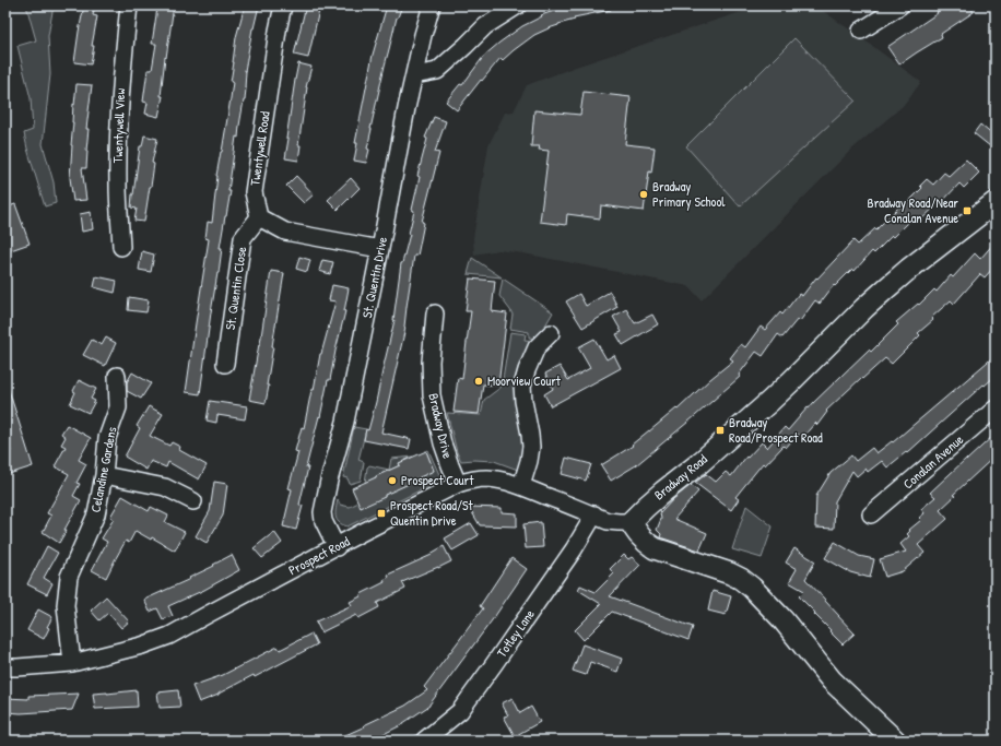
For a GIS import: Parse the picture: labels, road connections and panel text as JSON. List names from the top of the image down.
{
  "streets": {
    "main road": ["Bradway Road"],
    "street": [
      "Twentywell View",
      "Twentywell Road",
      "St. Quentin Drive",
      "St. Quentin Close",
      "Bradway Drive",
      "Conalan Avenue",
      "Celandine Gardens",
      "Prospect Road",
      "Totley Lane"
    ]
  },
  "crossings": [
    ["Twentywell Road", "St. Quentin Close"],
    ["St. Quentin Drive", "Prospect Road"],
    ["Bradway Drive", "Prospect Road"],
    ["Celandine Gardens", "Prospect Road"],
    ["Bradway Road", "Prospect Road"],
    ["Prospect Road", "Totley Lane"]
  ],
  "places": {
    "other": ["Bradway Primary School", "Moorview Court", "Prospect Court"],
    "transit": ["Bradway Road/Near Conalan Avenue", "Bradway Road/Prospect Road", "Prospect Road/St Quentin Drive"]
  }
}
